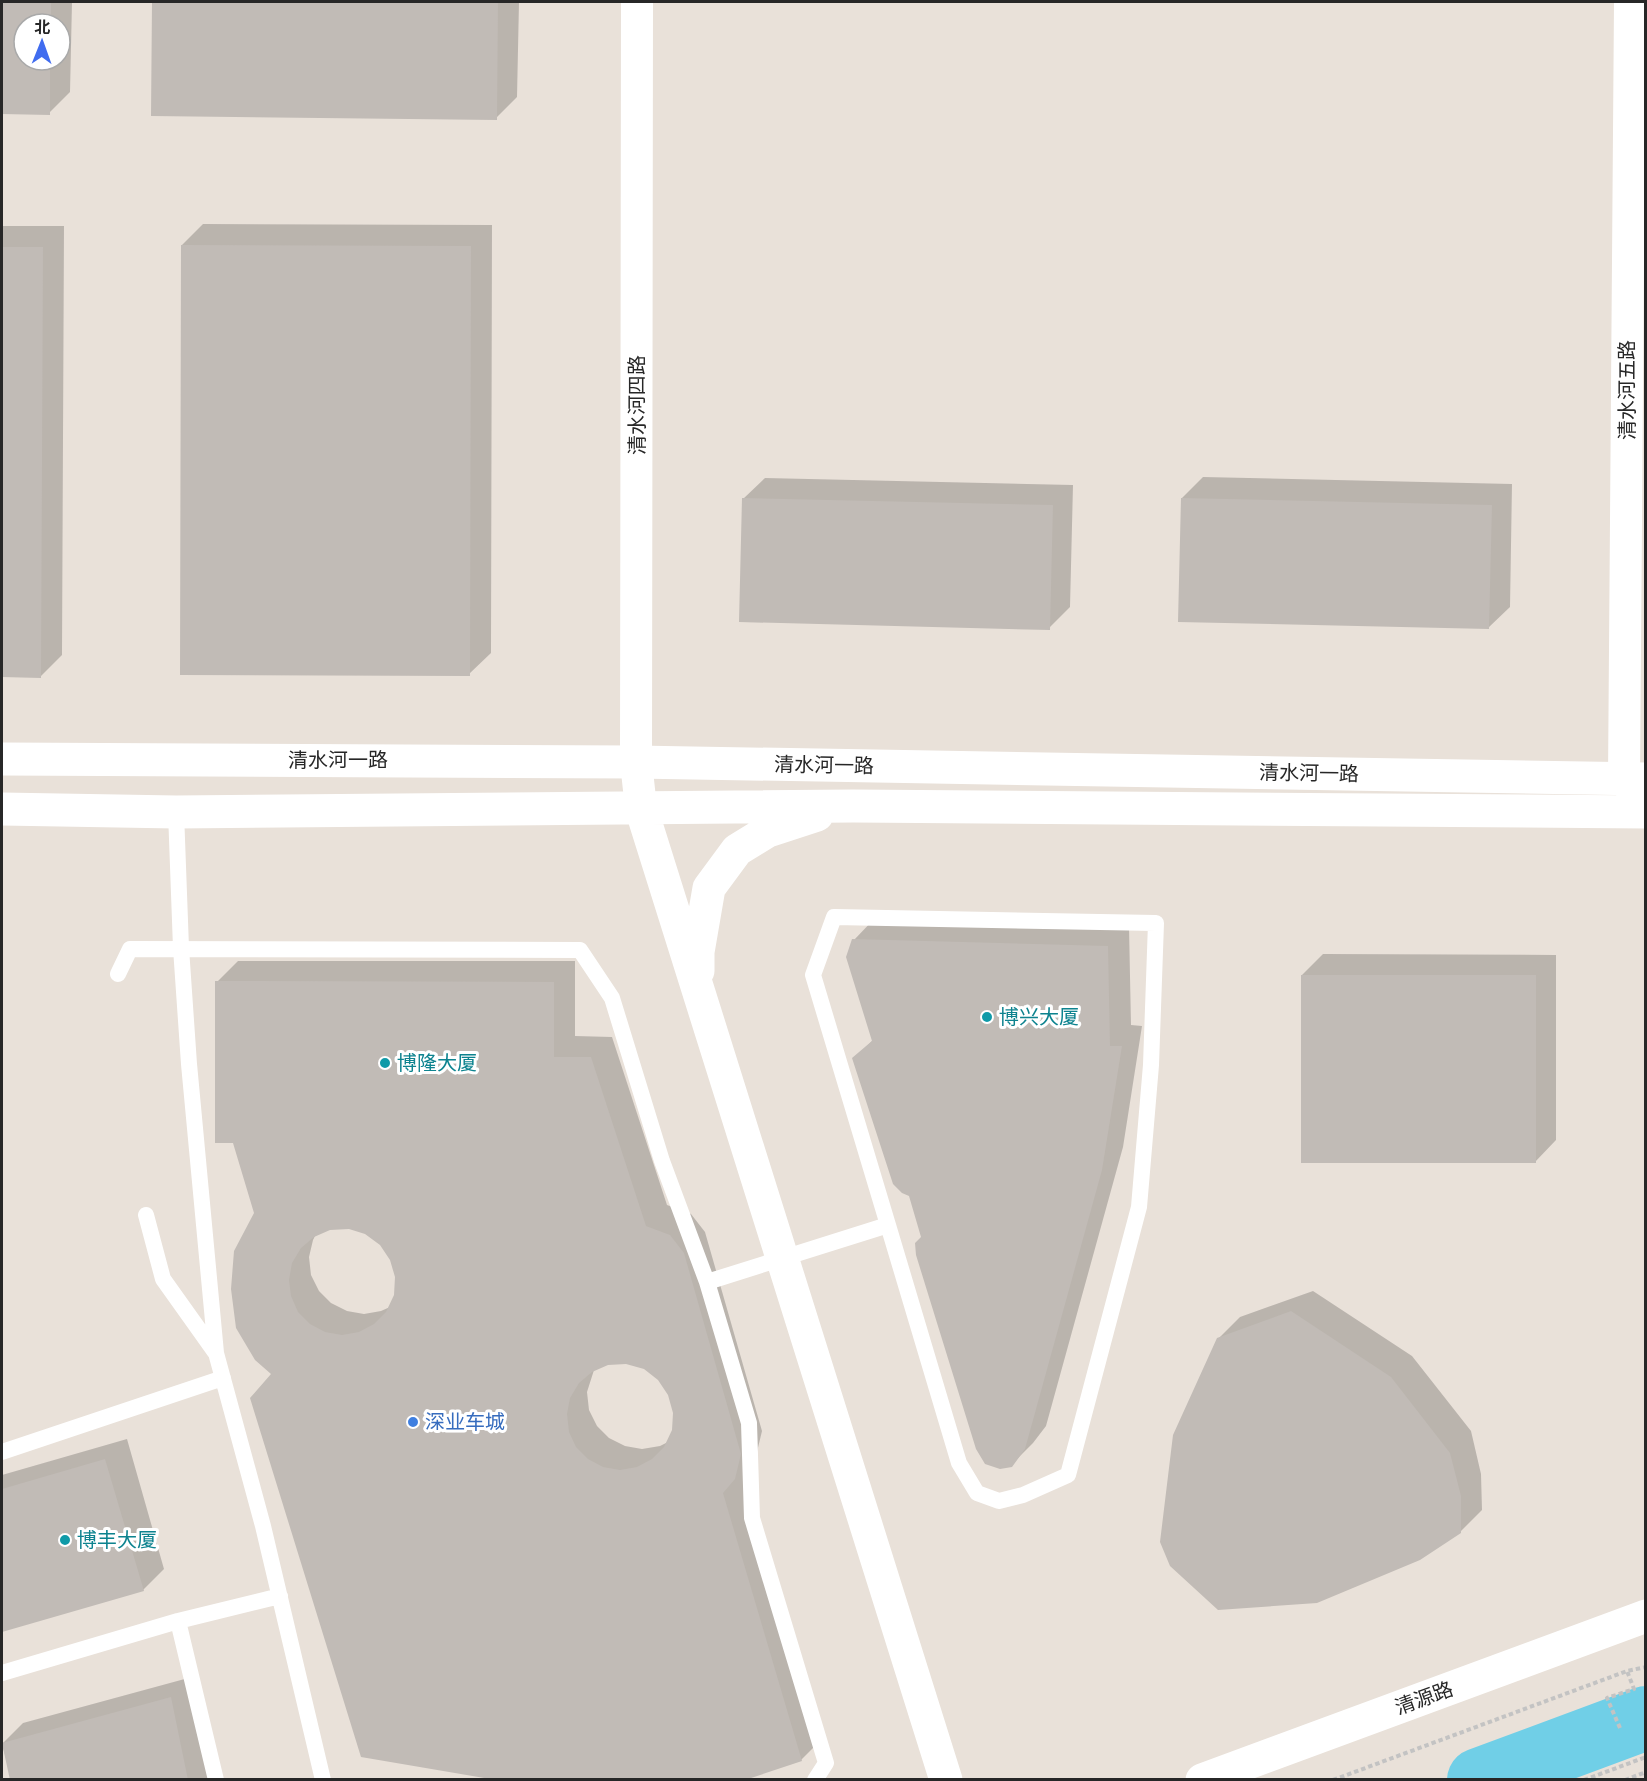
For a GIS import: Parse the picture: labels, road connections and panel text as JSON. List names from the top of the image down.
{
  "streets": {
    "street": [
      "清水河五路",
      "清水河四路",
      "清水河一路",
      "清源路"
    ]
  },
  "crossings": [
    ["清水河五路", "清水河一路"],
    ["清水河四路", "清水河一路"]
  ],
  "places": [
    "博兴大厦",
    "博隆大厦",
    "深业车城",
    "博丰大厦"
  ],
  "north": "top"
}
